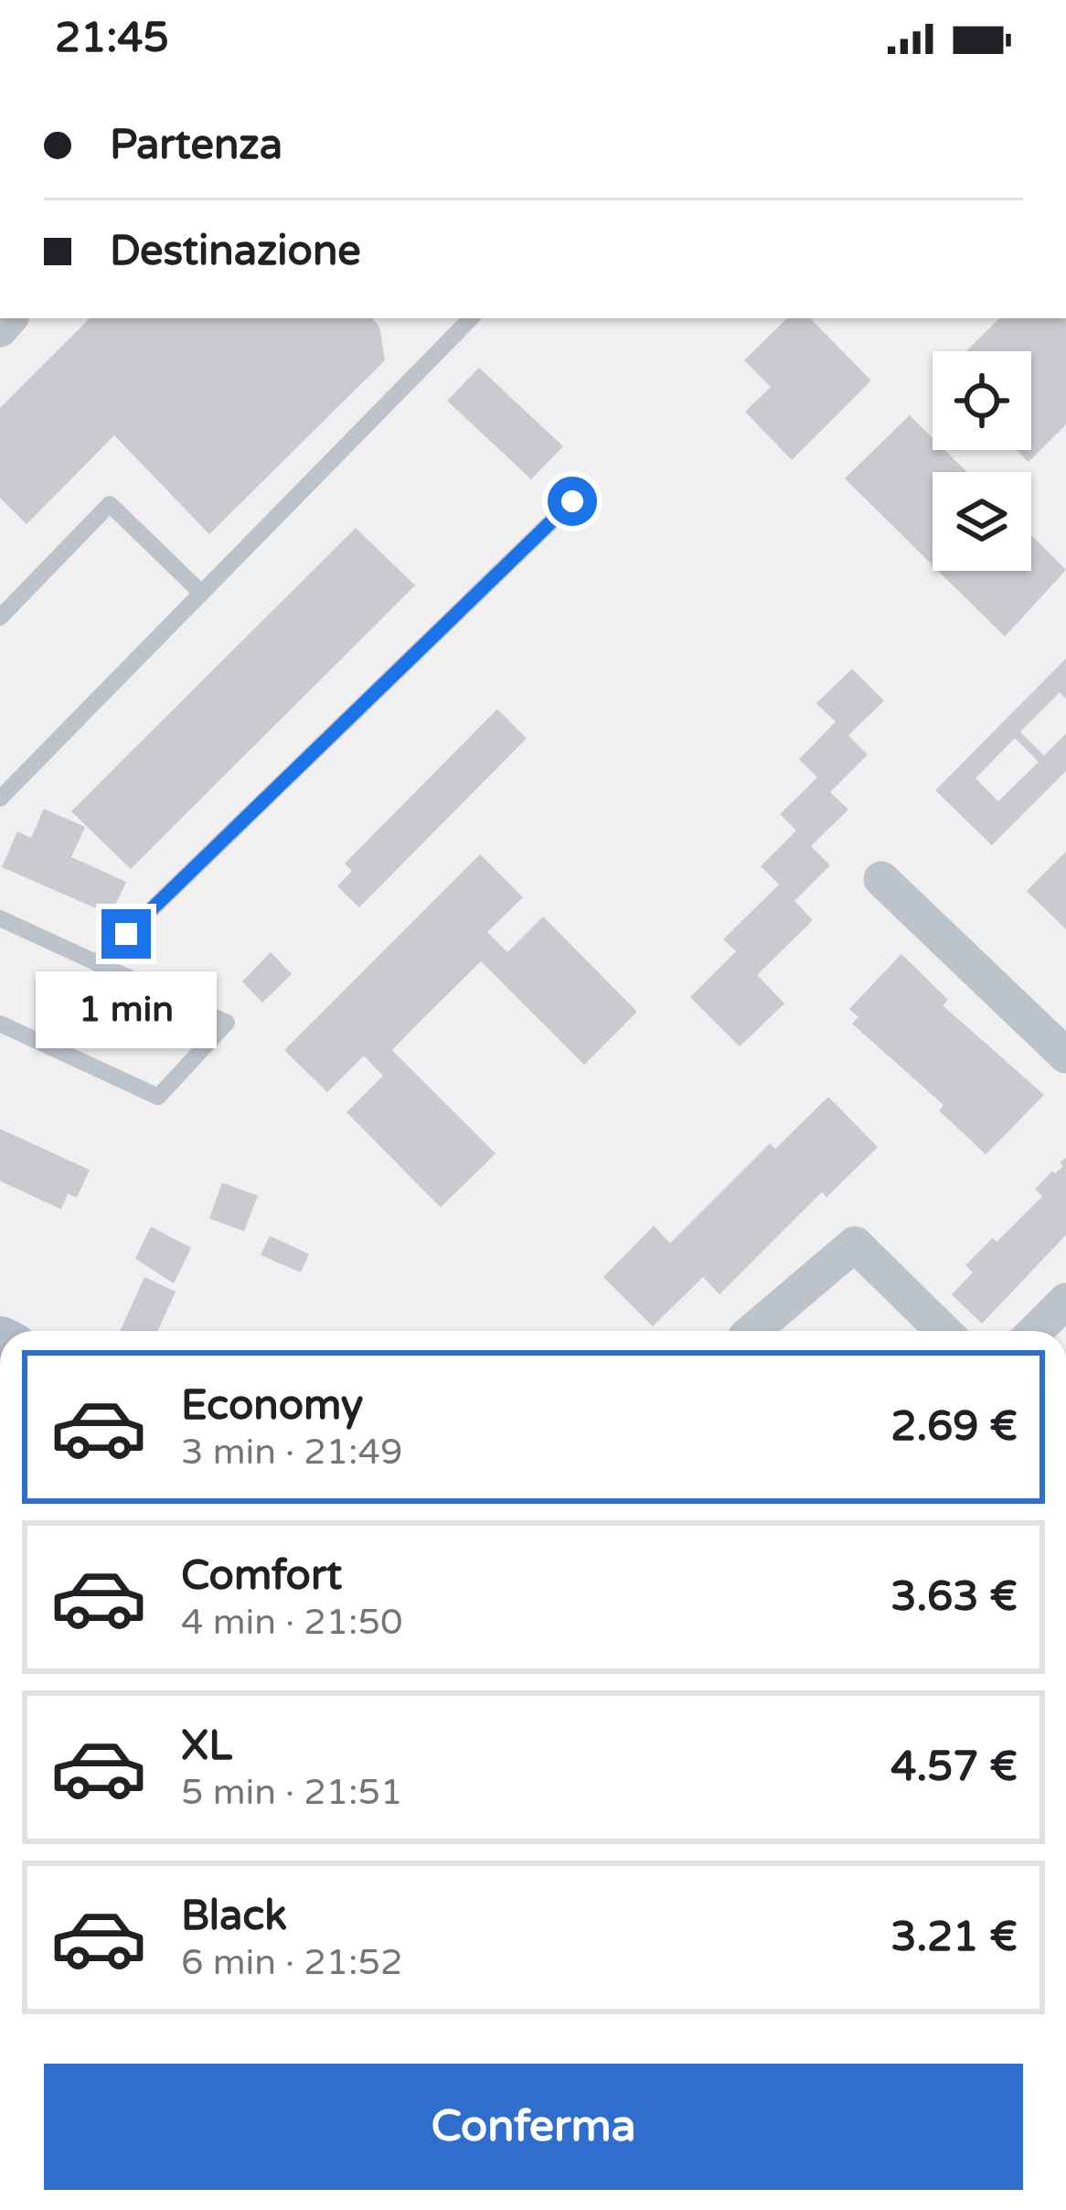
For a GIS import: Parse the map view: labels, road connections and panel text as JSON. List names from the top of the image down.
{
  "page": {
    "status": "21:45",
    "banner": ["Partenza", "Destinazione"],
    "bubble": "1 min",
    "list": [
      {
        "name": "Economy",
        "note": "3 min · 21:49",
        "value": "2.69 €"
      },
      {
        "name": "Comfort",
        "note": "4 min · 21:50",
        "value": "3.63 €"
      },
      {
        "name": "XL",
        "note": "5 min · 21:51",
        "value": "4.57 €"
      },
      {
        "name": "Black",
        "note": "6 min · 21:52",
        "value": "3.21 €"
      }
    ],
    "buttons": "Conferma"
  }
}
